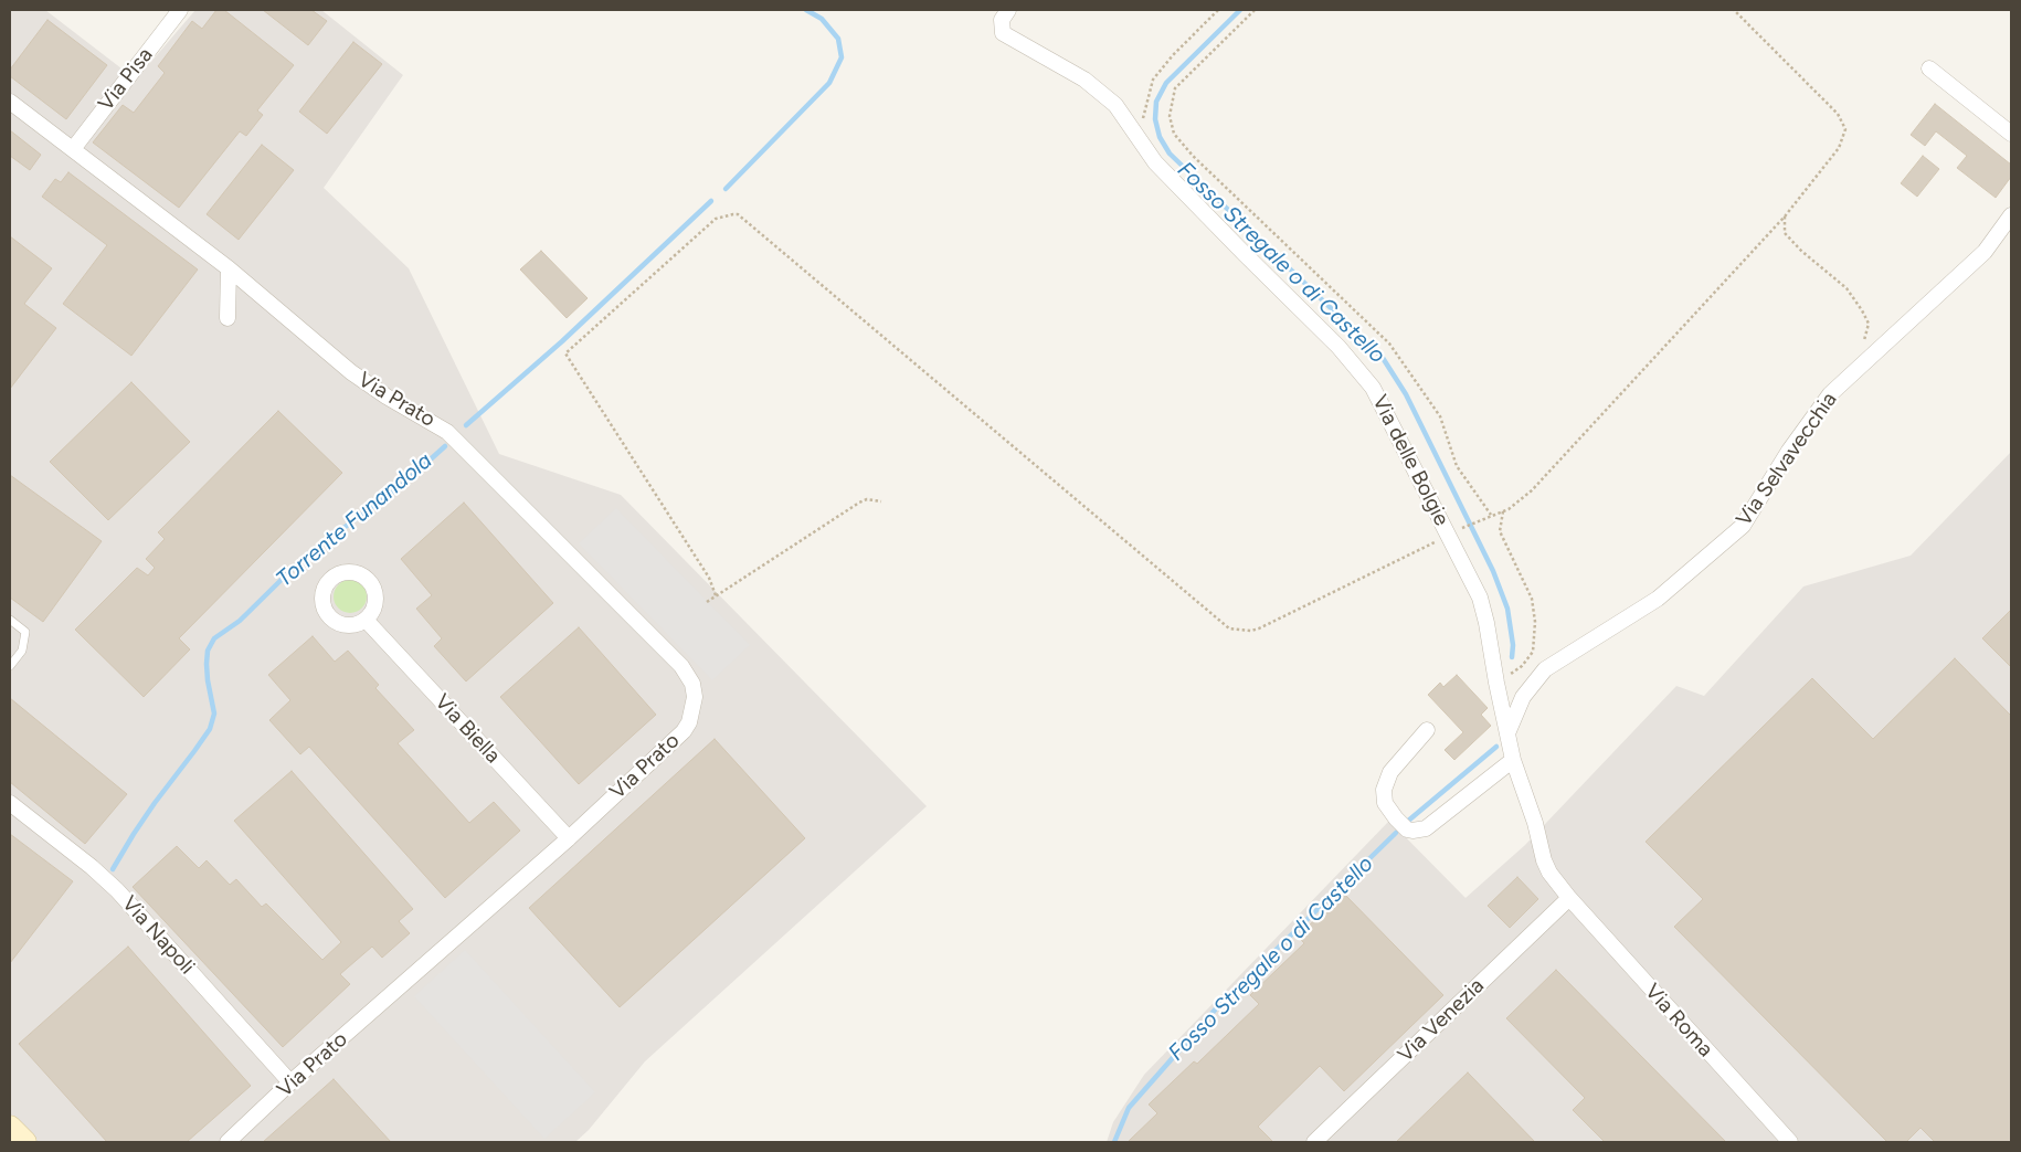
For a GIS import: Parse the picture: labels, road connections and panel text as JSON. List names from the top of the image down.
{
  "streets": {
    "street": [
      "Via Pisa",
      "Via Prato",
      "Via Selvavecchia",
      "Via delle Bolgie",
      "Via Biella",
      "Via Napoli",
      "Via Venezia",
      "Via Roma"
    ]
  },
  "crossings": [
    ["Via Pisa", "Via Prato"],
    ["Via Prato", "Via Biella"],
    ["Via Prato", "Via Napoli"],
    ["Via Selvavecchia", "Via delle Bolgie"],
    ["Via delle Bolgie", "Via Roma"],
    ["Via Venezia", "Via Roma"]
  ],
  "water": ["Fosso Stregale o di Castello", "Torrente Funandola"]
}
